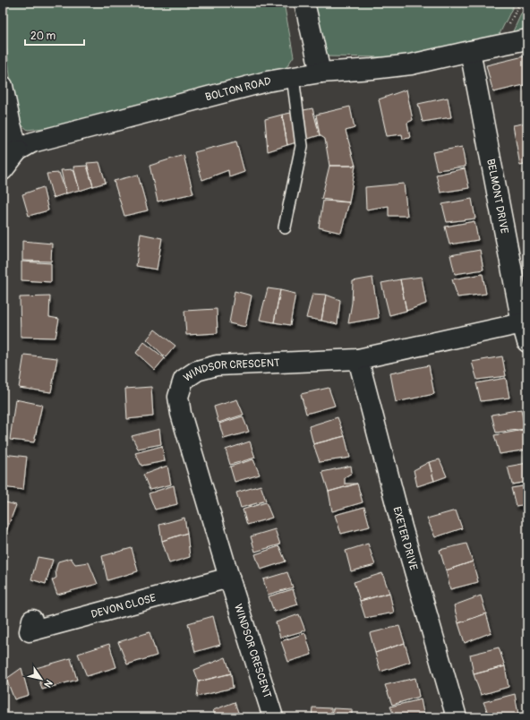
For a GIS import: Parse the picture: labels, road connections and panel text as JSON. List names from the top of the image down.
{
  "streets": {
    "street": [
      "BOLTON ROAD",
      "BELMONT DRIVE",
      "WINDSOR CRESCENT",
      "EXETER DRIVE",
      "DEVON CLOSE"
    ]
  },
  "crossings": [
    ["BOLTON ROAD", "BELMONT DRIVE"],
    ["BELMONT DRIVE", "WINDSOR CRESCENT"],
    ["WINDSOR CRESCENT", "EXETER DRIVE"],
    ["WINDSOR CRESCENT", "DEVON CLOSE"]
  ],
  "scale_bar": "20 m",
  "north": "bottom right"
}
